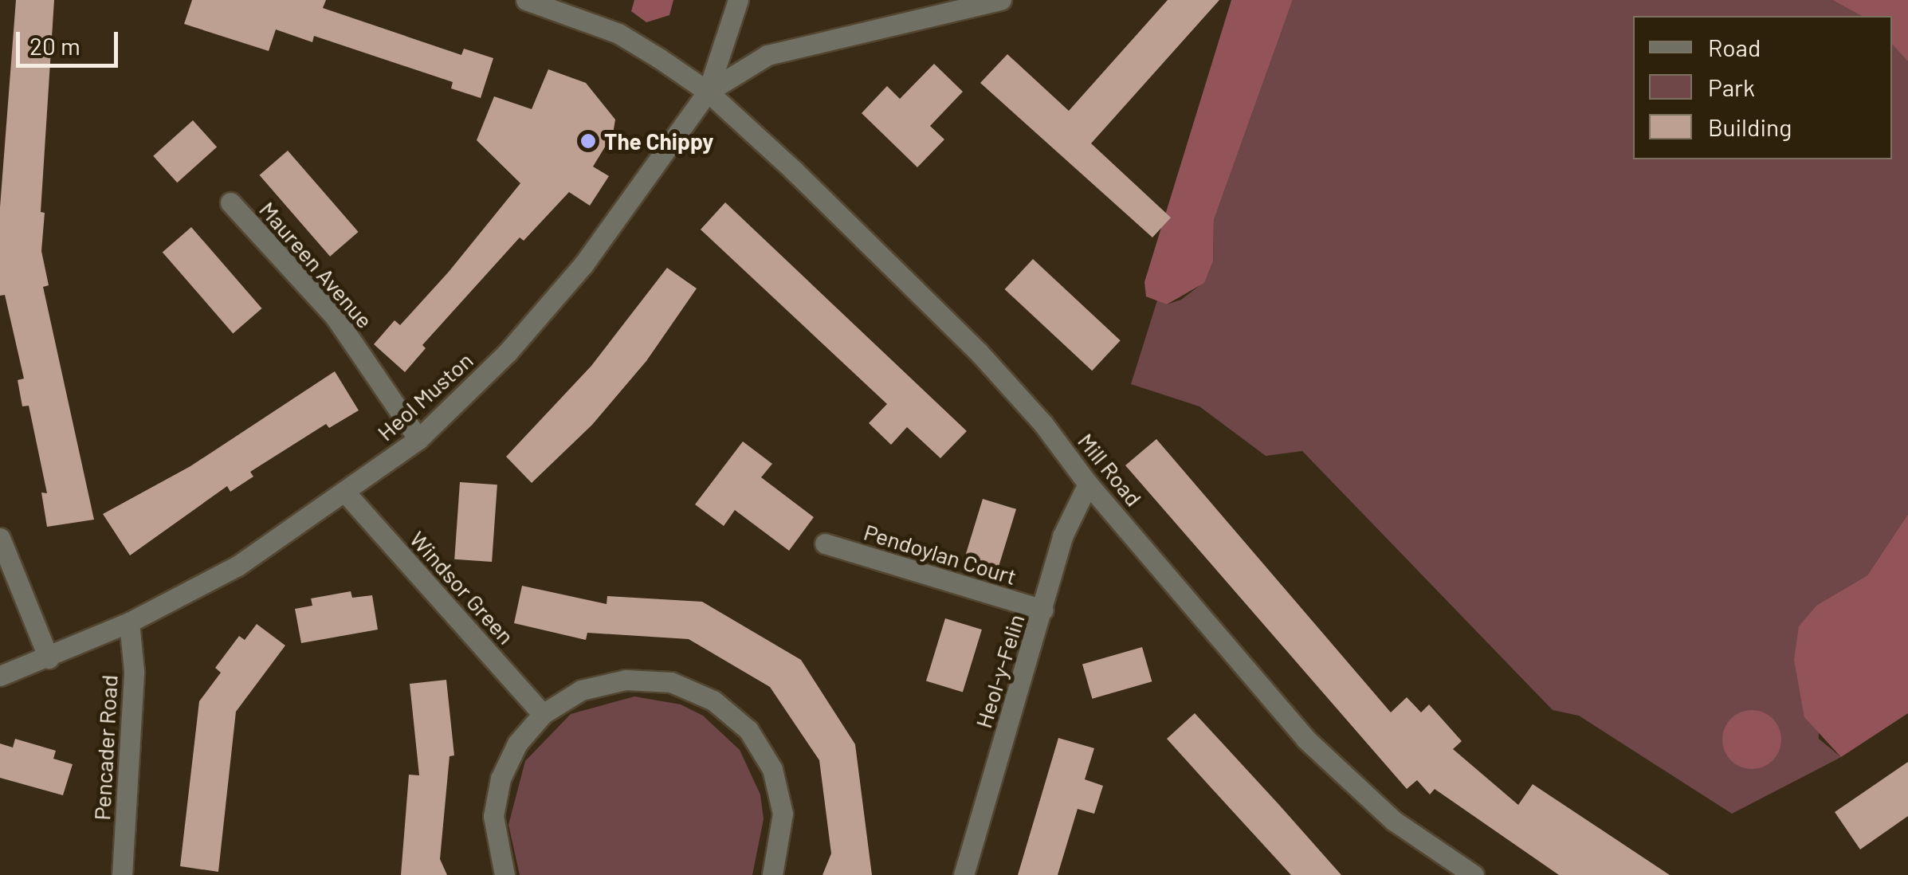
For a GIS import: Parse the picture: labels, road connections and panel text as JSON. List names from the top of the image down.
{
  "streets": {
    "street": [
      "Maureen Avenue",
      "Heol Muston",
      "Mill Road",
      "Pendoylan Court",
      "Windsor Green",
      "Heol-y-Felin",
      "Pencader Road"
    ]
  },
  "crossings": [
    ["Maureen Avenue", "Heol Muston"],
    ["Heol Muston", "Mill Road"],
    ["Heol Muston", "Windsor Green"],
    ["Heol Muston", "Pencader Road"],
    ["Mill Road", "Heol-y-Felin"],
    ["Pendoylan Court", "Heol-y-Felin"]
  ],
  "places": ["The Chippy"],
  "legend": ["Road", "Park", "Building"],
  "scale_bar": "20 m"
}
